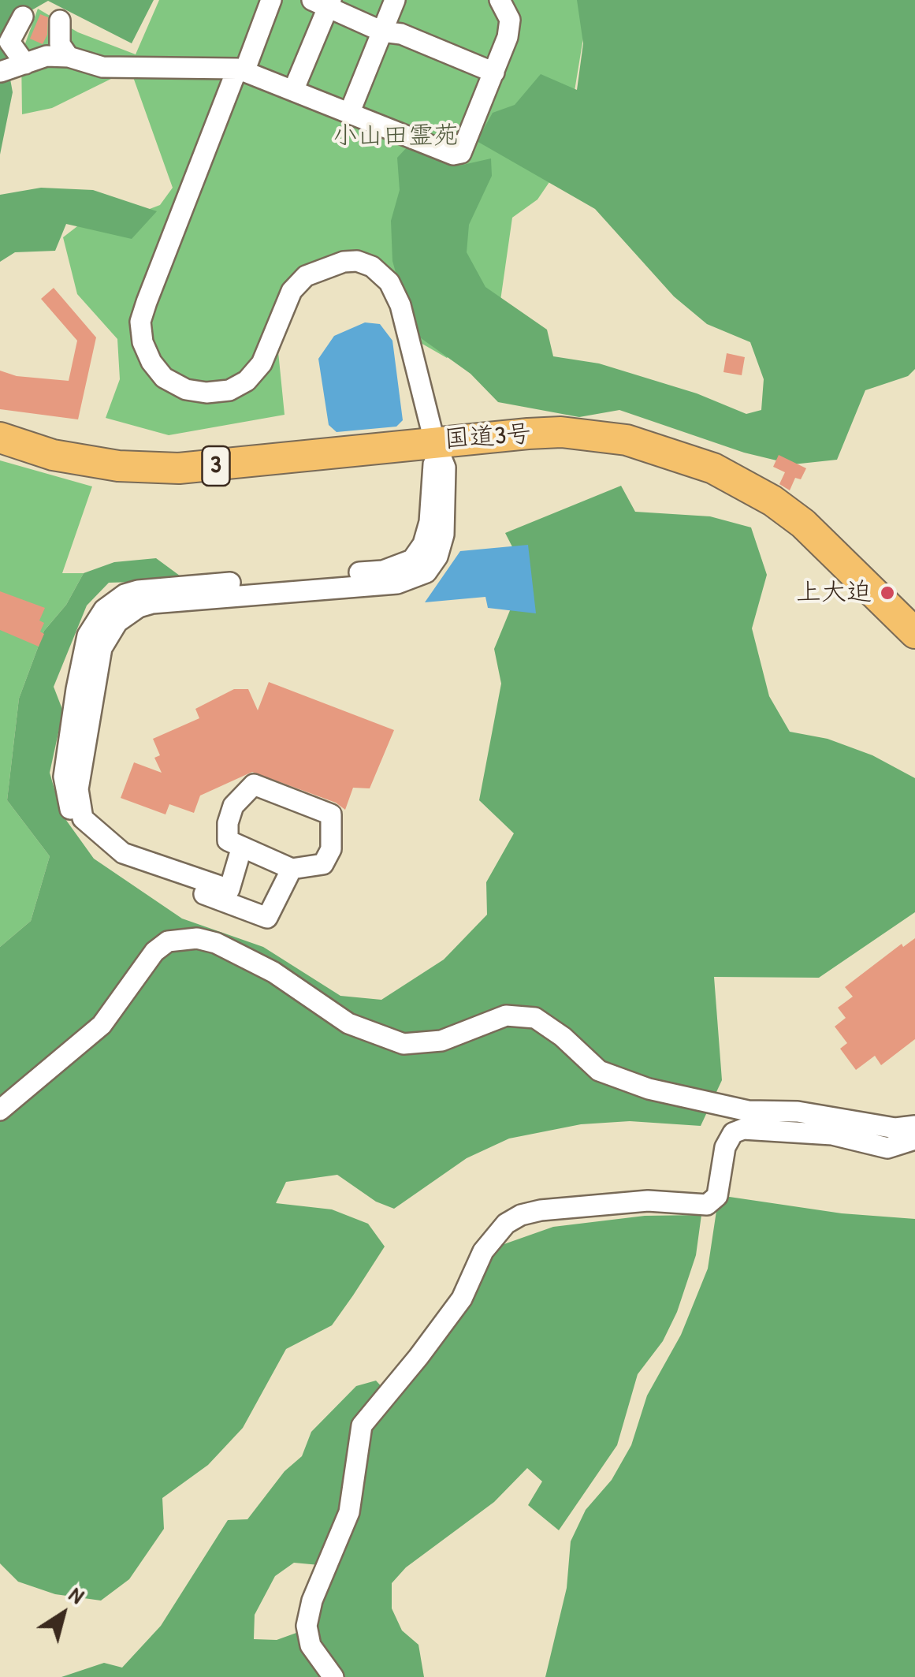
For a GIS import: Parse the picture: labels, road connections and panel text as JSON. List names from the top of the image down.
{
  "streets": {
    "highway": ["国道3号", "3"]
  },
  "parks": ["小山田霊苑"],
  "places": ["上大迫"],
  "north": "top right"
}
